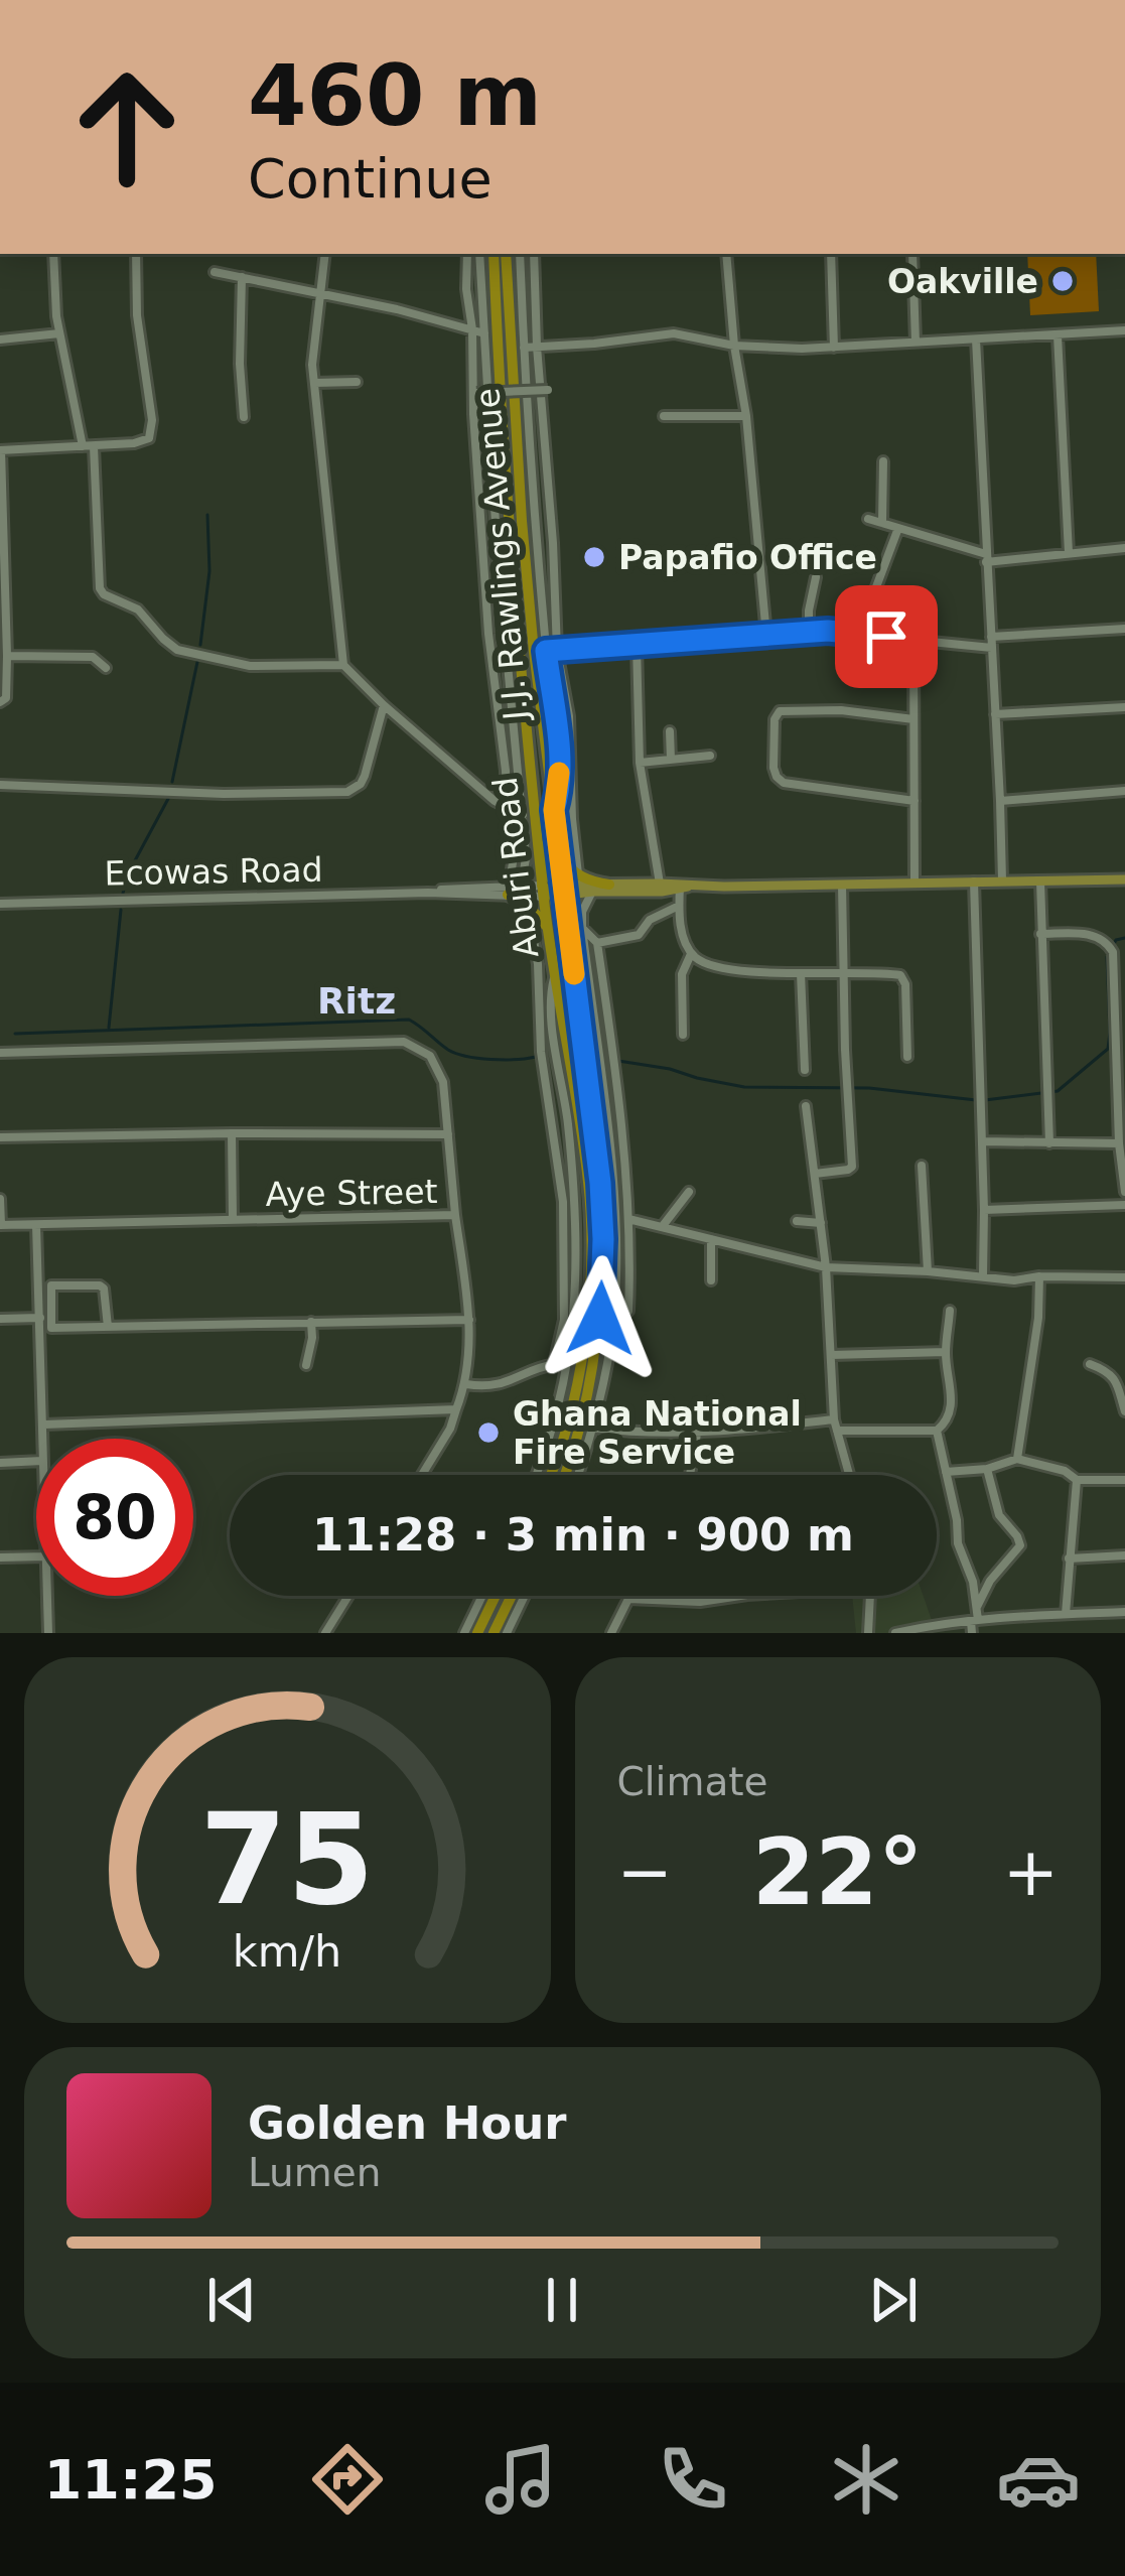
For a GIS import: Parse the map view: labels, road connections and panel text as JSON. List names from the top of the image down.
{
  "streets": {
    "highway": ["J.J. Rawlings Avenue", "Aburi Road"],
    "street": ["Ecowas Road", "Aye Street"]
  },
  "crossings": [
    ["J.J. Rawlings Avenue", "Aburi Road"],
    ["J.J. Rawlings Avenue", "Ecowas Road"],
    ["Aburi Road", "Ecowas Road"]
  ],
  "districts": ["Ritz"],
  "places": ["Oakville", "Papafio Office", "Ghana National Fire Service"],
  "page": {
    "turn": ["460 m", "Continue"],
    "limit": "80",
    "trip": "11:28 · 3 min · 900 m",
    "tile": "Climate",
    "heat": ["−", "22°", "+"],
    "song": ["Golden Hour", "Lumen"],
    "tabs": "11:25",
    "gauge": ["75", "km/h"]
  }
}
